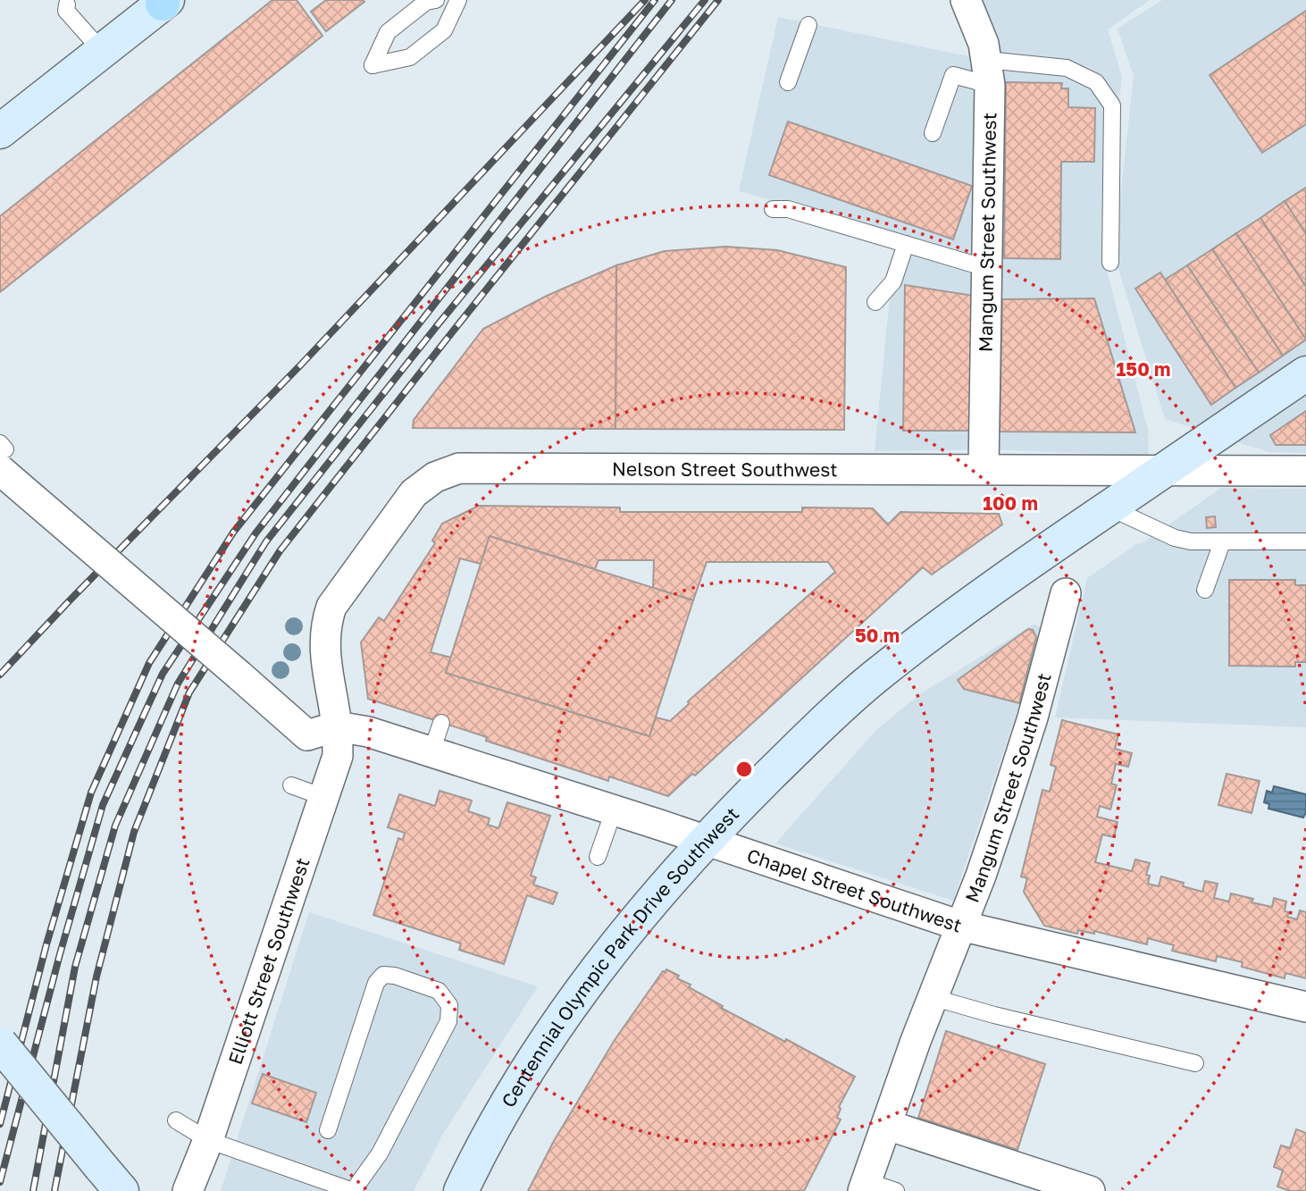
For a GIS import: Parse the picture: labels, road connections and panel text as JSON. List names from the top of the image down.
{
  "streets": {
    "street": [
      "Mangum Street Southwest",
      "Nelson Street Southwest",
      "Chapel Street Southwest",
      "Centennial Olympic Park Drive Southwest",
      "Elliott Street Southwest"
    ]
  },
  "crossings": [
    ["Mangum Street Southwest", "Nelson Street Southwest"],
    ["Mangum Street Southwest", "Chapel Street Southwest"],
    ["Nelson Street Southwest", "Chapel Street Southwest"],
    ["Nelson Street Southwest", "Centennial Olympic Park Drive Southwest"],
    ["Nelson Street Southwest", "Elliott Street Southwest"],
    ["Chapel Street Southwest", "Centennial Olympic Park Drive Southwest"],
    ["Chapel Street Southwest", "Elliott Street Southwest"]
  ],
  "rings": ["150 m", "100 m", "50 m"]
}
